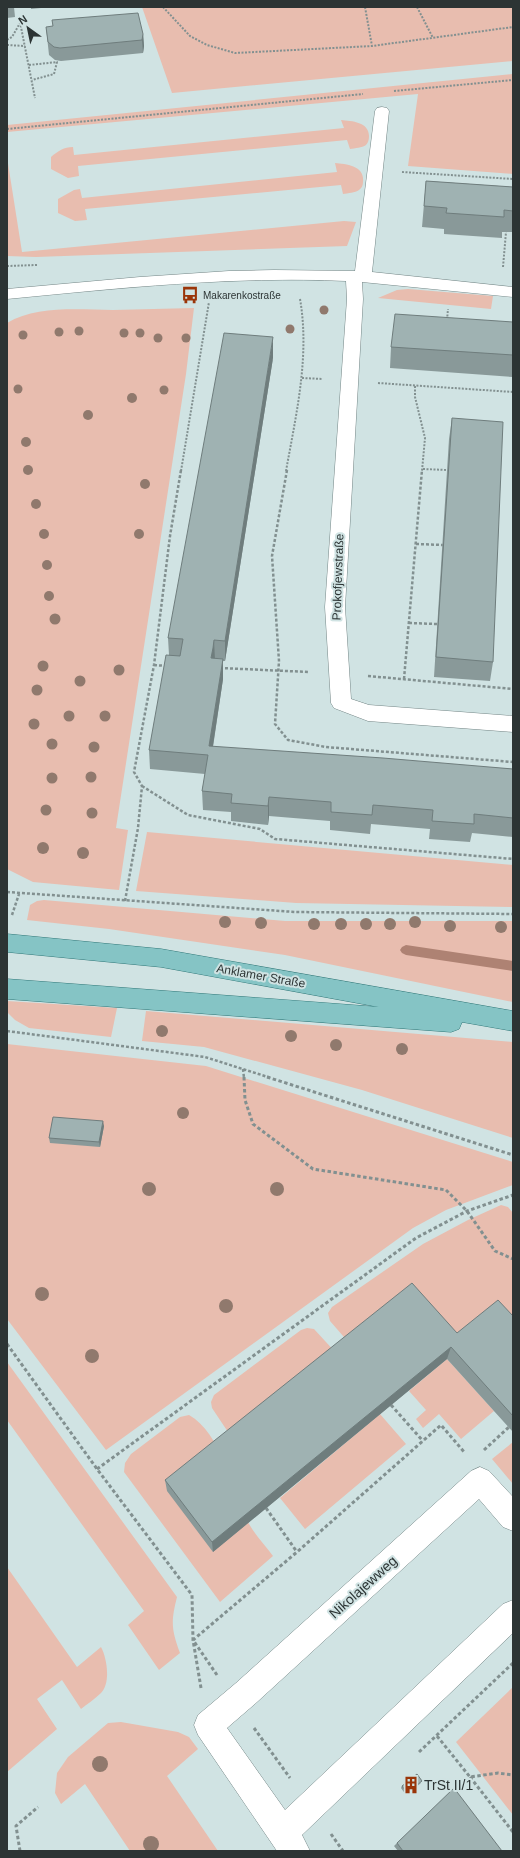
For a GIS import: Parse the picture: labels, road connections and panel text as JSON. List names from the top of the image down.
{
  "streets": {
    "main road": ["Anklamer Straße"],
    "street": ["Prokofjewstraße", "Nikolajewweg"]
  },
  "places": {
    "bus stop": ["Makarenkostraße"],
    "building": ["TrSt II/1"]
  },
  "north": "top left"
}
